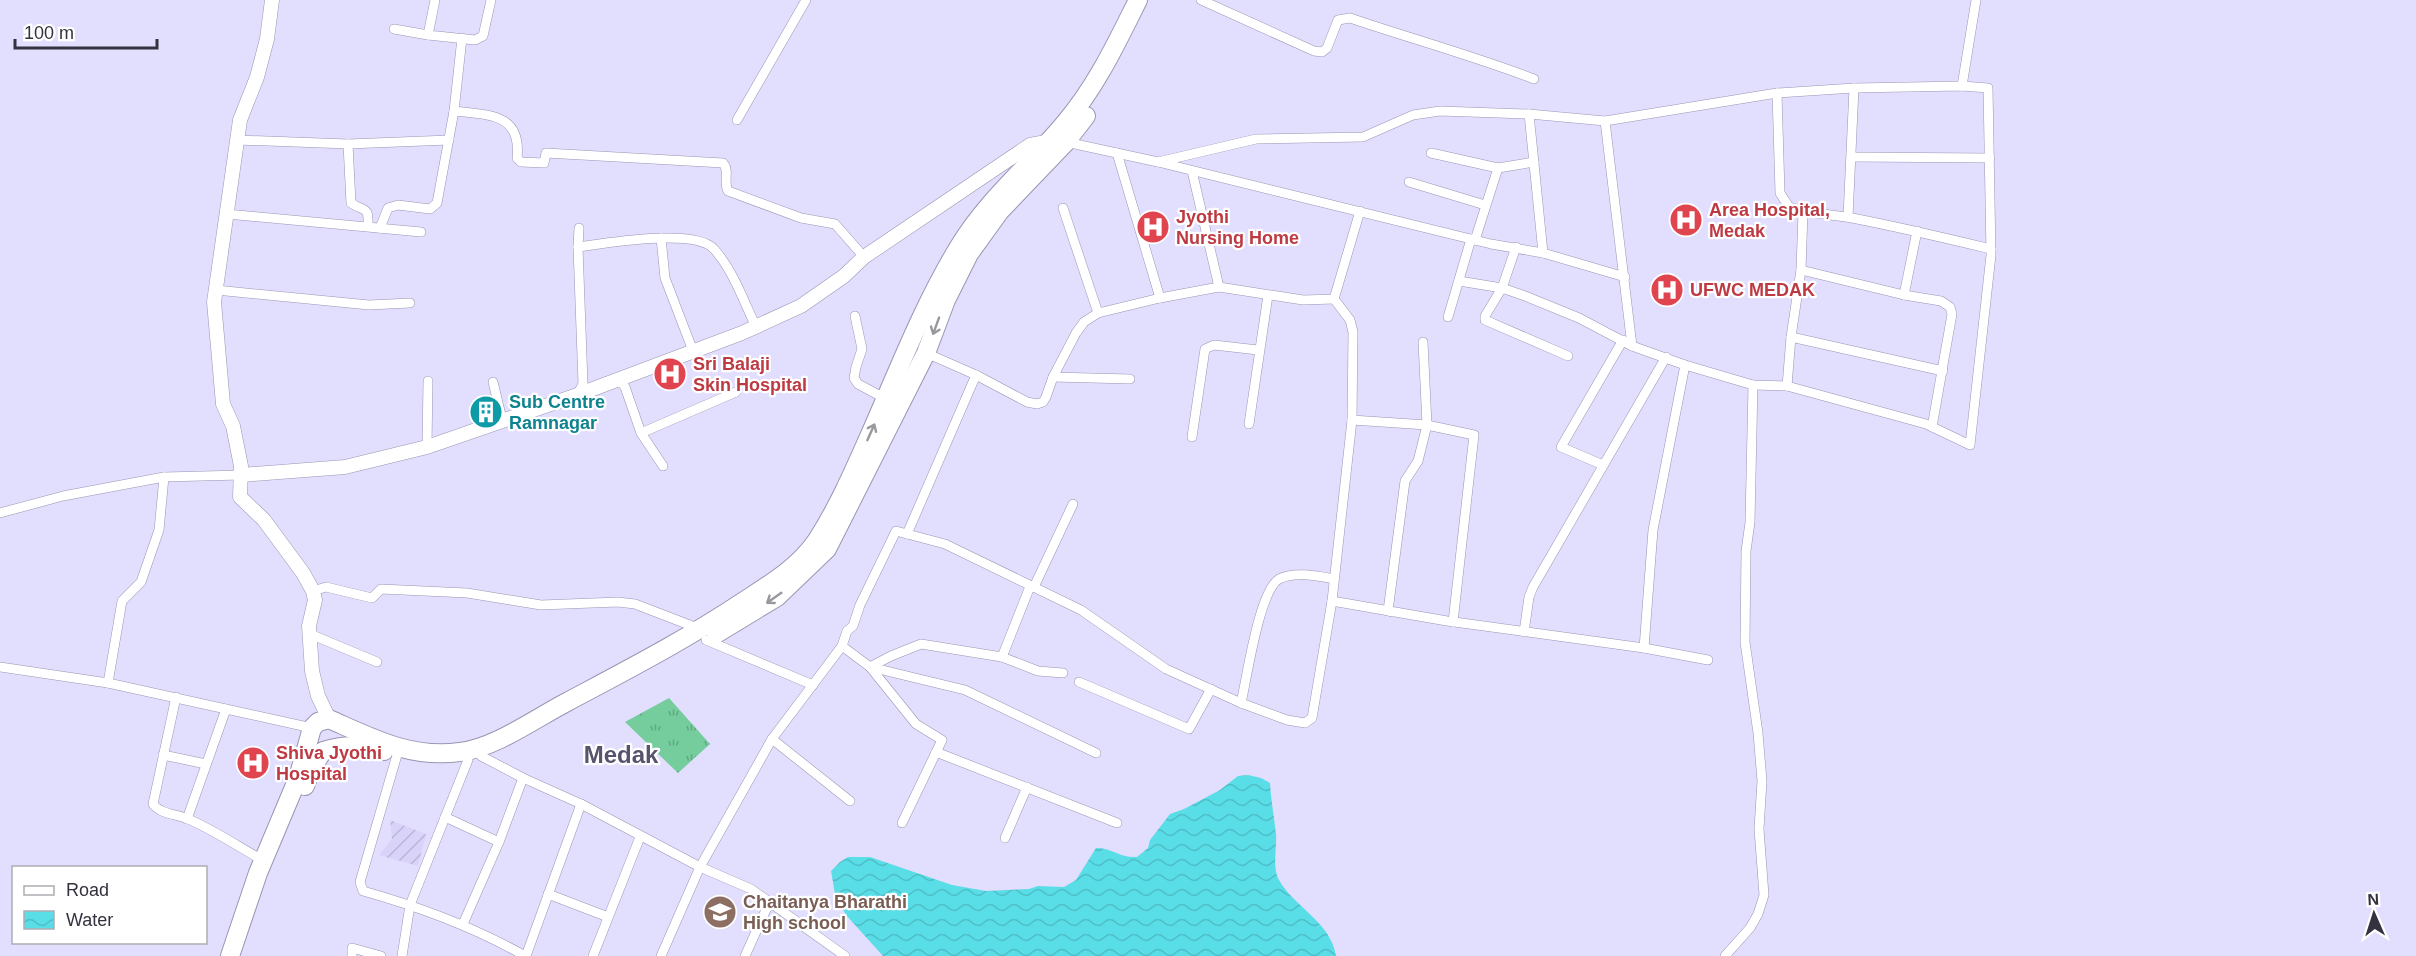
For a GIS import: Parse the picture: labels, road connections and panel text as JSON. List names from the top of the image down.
{
  "districts": ["Medak"],
  "places": {
    "hospital": [
      "Area Hospital, Medak",
      "Jyothi Nursing Home",
      "UFWC MEDAK",
      "Sri Balaji Skin Hospital",
      "Shiva Jyothi Hospital"
    ],
    "building": ["Sub Centre Ramnagar"],
    "school or university": ["Chaitanya Bharathi High school"]
  },
  "legend": ["Road", "Water"],
  "scale_bar": "100 m",
  "north": "top"
}
